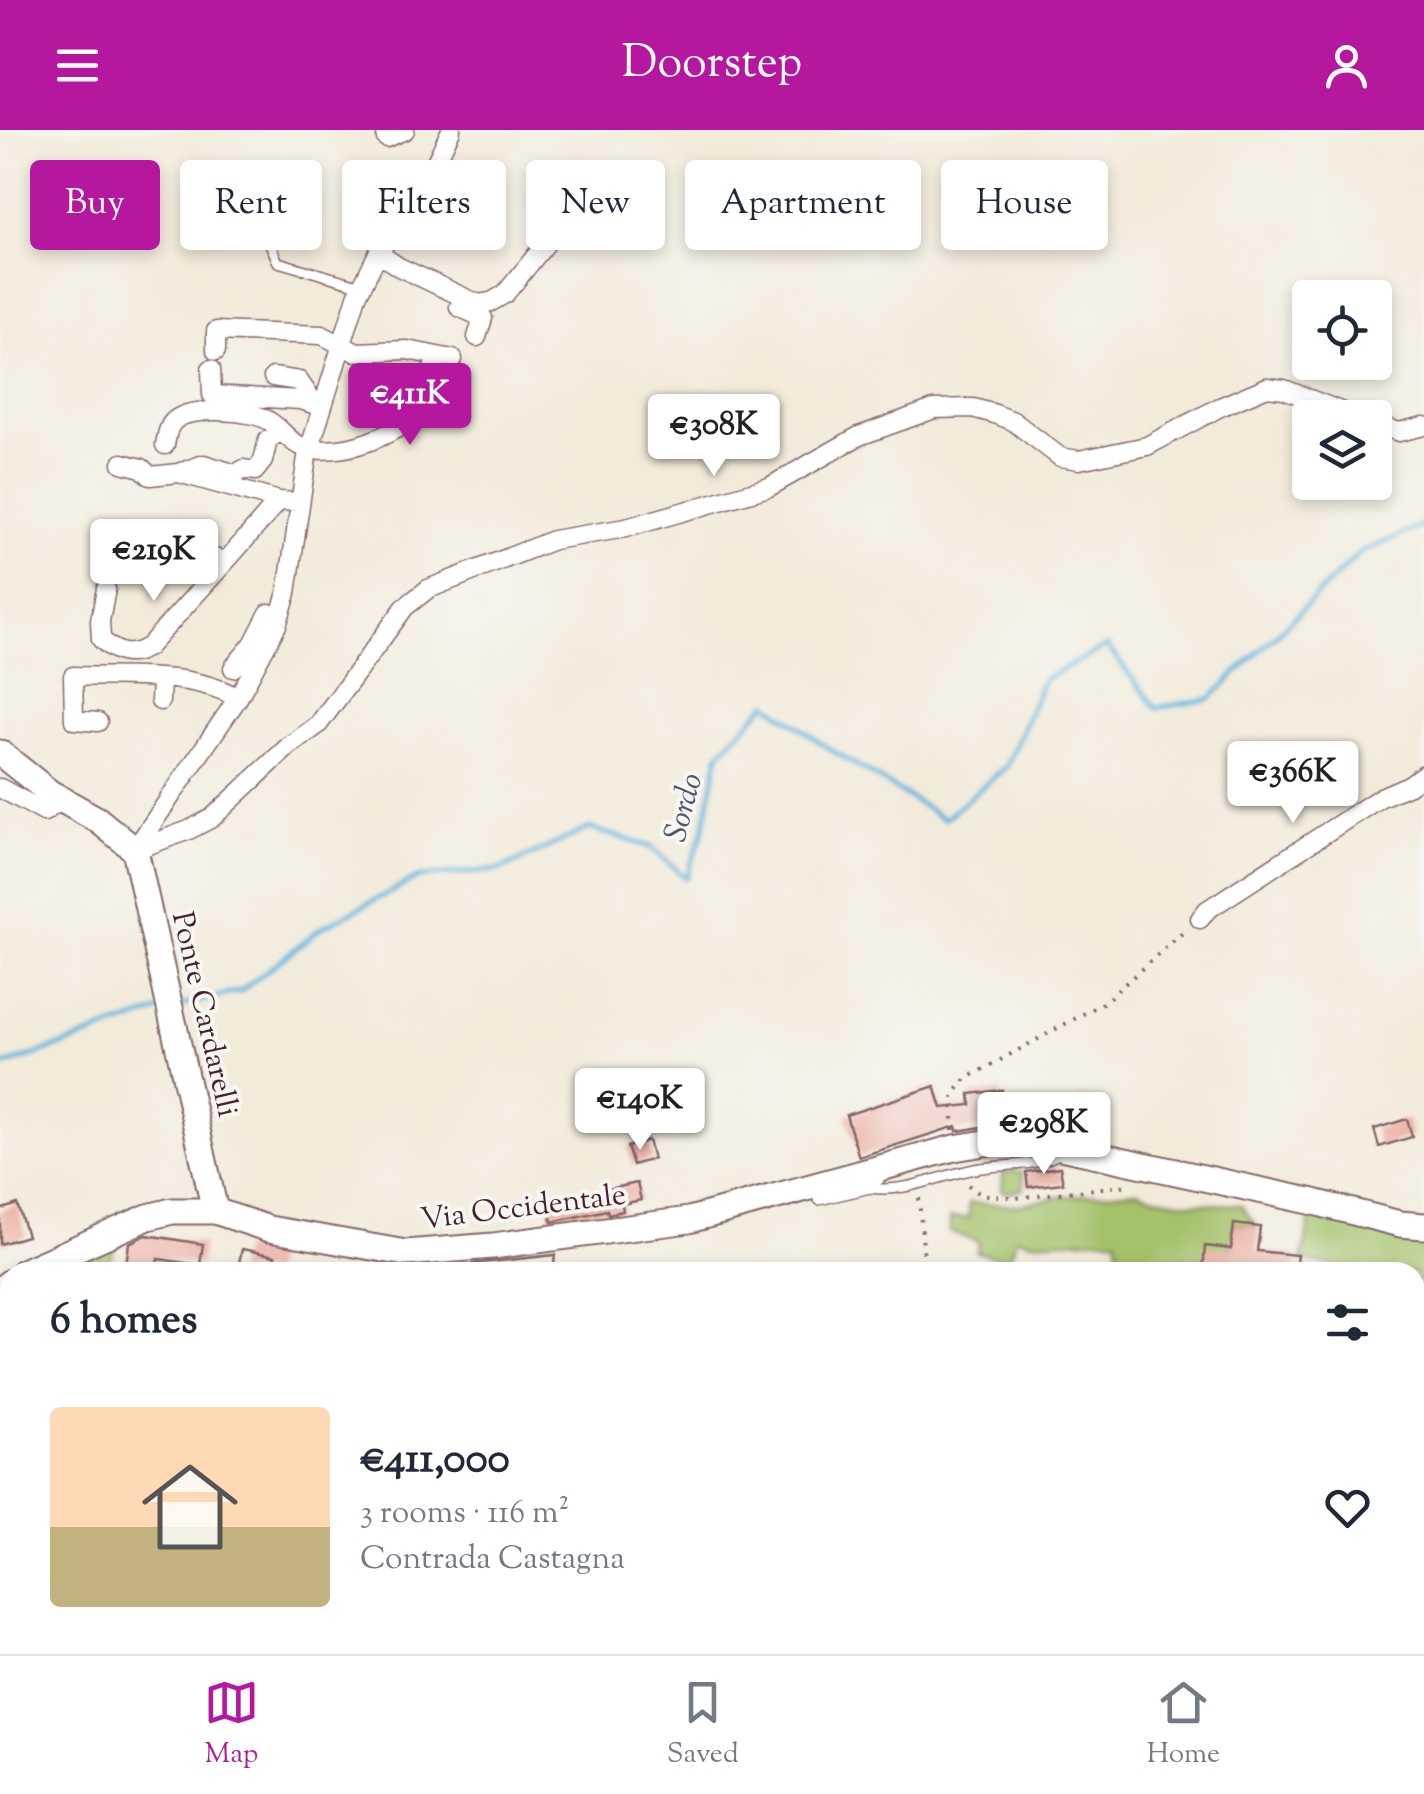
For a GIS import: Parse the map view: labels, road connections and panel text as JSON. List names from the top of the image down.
{
  "streets": {
    "main road": ["Ponte Cardarelli", "Via Occidentale"]
  },
  "crossings": [
    ["Ponte Cardarelli", "Via Occidentale"]
  ],
  "water": ["Sordo"],
  "page": {
    "header": "Doorstep",
    "chip": [
      "Buy",
      "Rent",
      "Filters",
      "New",
      "Apartment",
      "House"
    ],
    "price": [
      "€411K",
      "€308K",
      "€219K",
      "€366K",
      "€140K",
      "€298K"
    ],
    "heading": "6 homes",
    "list": [
      {
        "name": "€411,000",
        "note": "3 rooms · 116 m² · Contrada Castagna"
      }
    ],
    "tabs": ["Map", "Saved", "Home"]
  }
}
